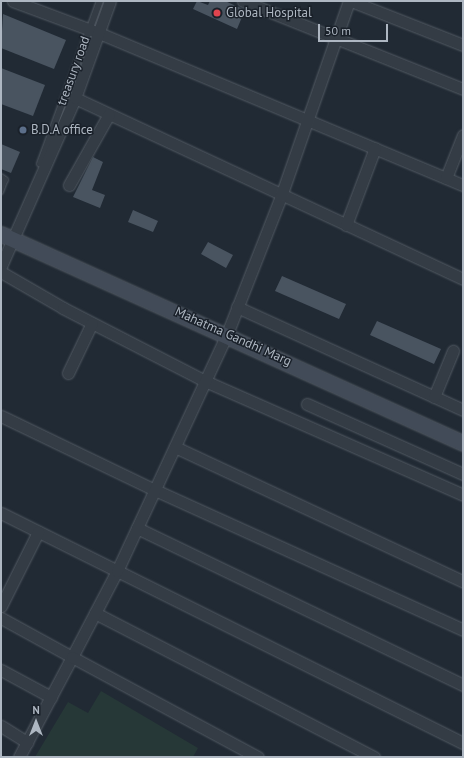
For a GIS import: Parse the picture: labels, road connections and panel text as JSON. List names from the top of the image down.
{
  "streets": {
    "main road": ["Mahatma Gandhi Marg"],
    "lane": ["treasury road"]
  },
  "crossings": [
    ["treasury road", "Mahatma Gandhi Marg"]
  ],
  "places": ["Global Hospital", "B.D.A office"],
  "scale_bar": "50 m",
  "north": "top"
}
